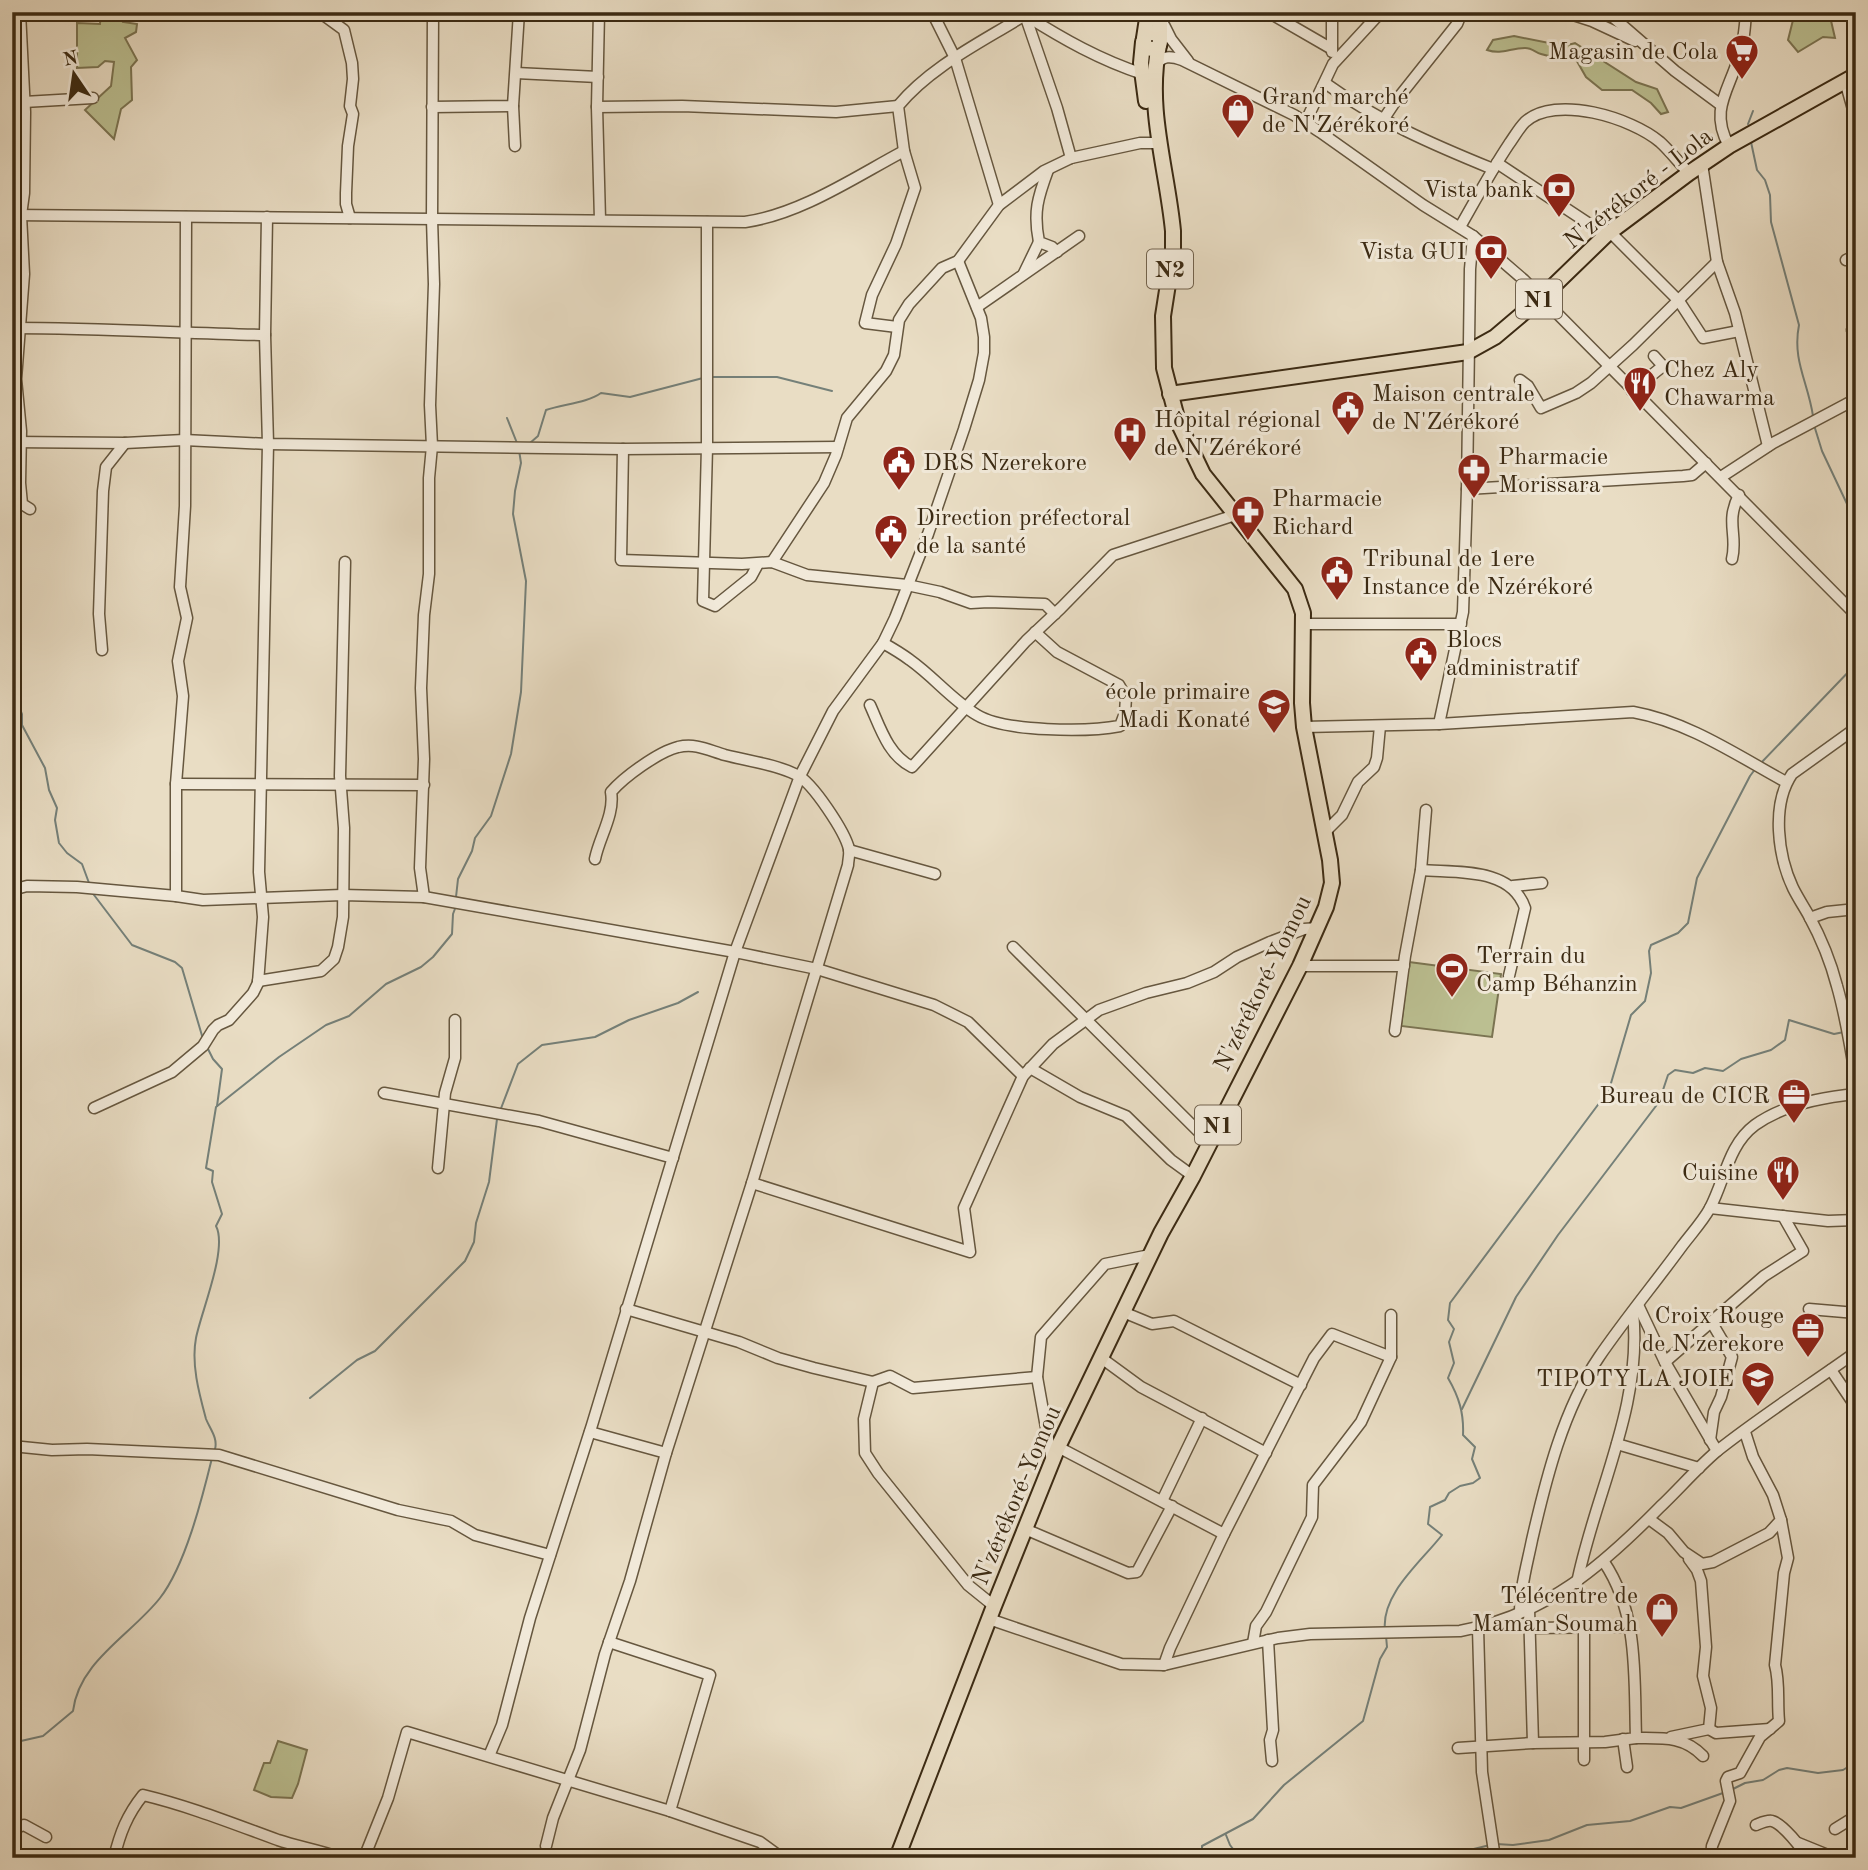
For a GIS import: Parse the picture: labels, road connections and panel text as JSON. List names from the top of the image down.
{
  "streets": {
    "highway": [
      "N'zérékoré - Lola",
      "N2",
      "N1",
      "N'zérékoré-Yomou"
    ]
  },
  "crossings": [
    ["N'zérékoré - Lola", "N2"],
    ["N'zérékoré - Lola", "N'zérékoré-Yomou"],
    ["N2", "N'zérékoré-Yomou"]
  ],
  "places": {
    "supermarket": ["Magasin de Cola"],
    "shop": ["Grand marché de N'Zérékoré", "Télécentre de Maman Soumah"],
    "bank": ["Vista bank", "Vista GUI"],
    "restaurant": ["Chez Aly Chawarma", "Cuisine"],
    "public building": [
      "Maison centrale de N'Zérékoré",
      "DRS Nzerekore",
      "Direction préfectoral de la santé",
      "Tribunal de 1ere Instance de Nzérékoré",
      "Blocs administratif"
    ],
    "hospital": ["Hôpital régional de N'Zérékoré"],
    "pharmacy": ["Pharmacie Morissara", "Pharmacie Richard"],
    "school or university": ["école primaire Madi Konaté", "TIPOTY LA JOIE"],
    "sports": ["Terrain du Camp Béhanzin"],
    "office": ["Bureau de CICR", "Croix Rouge de N'zerekore"]
  },
  "north": "top"
}
